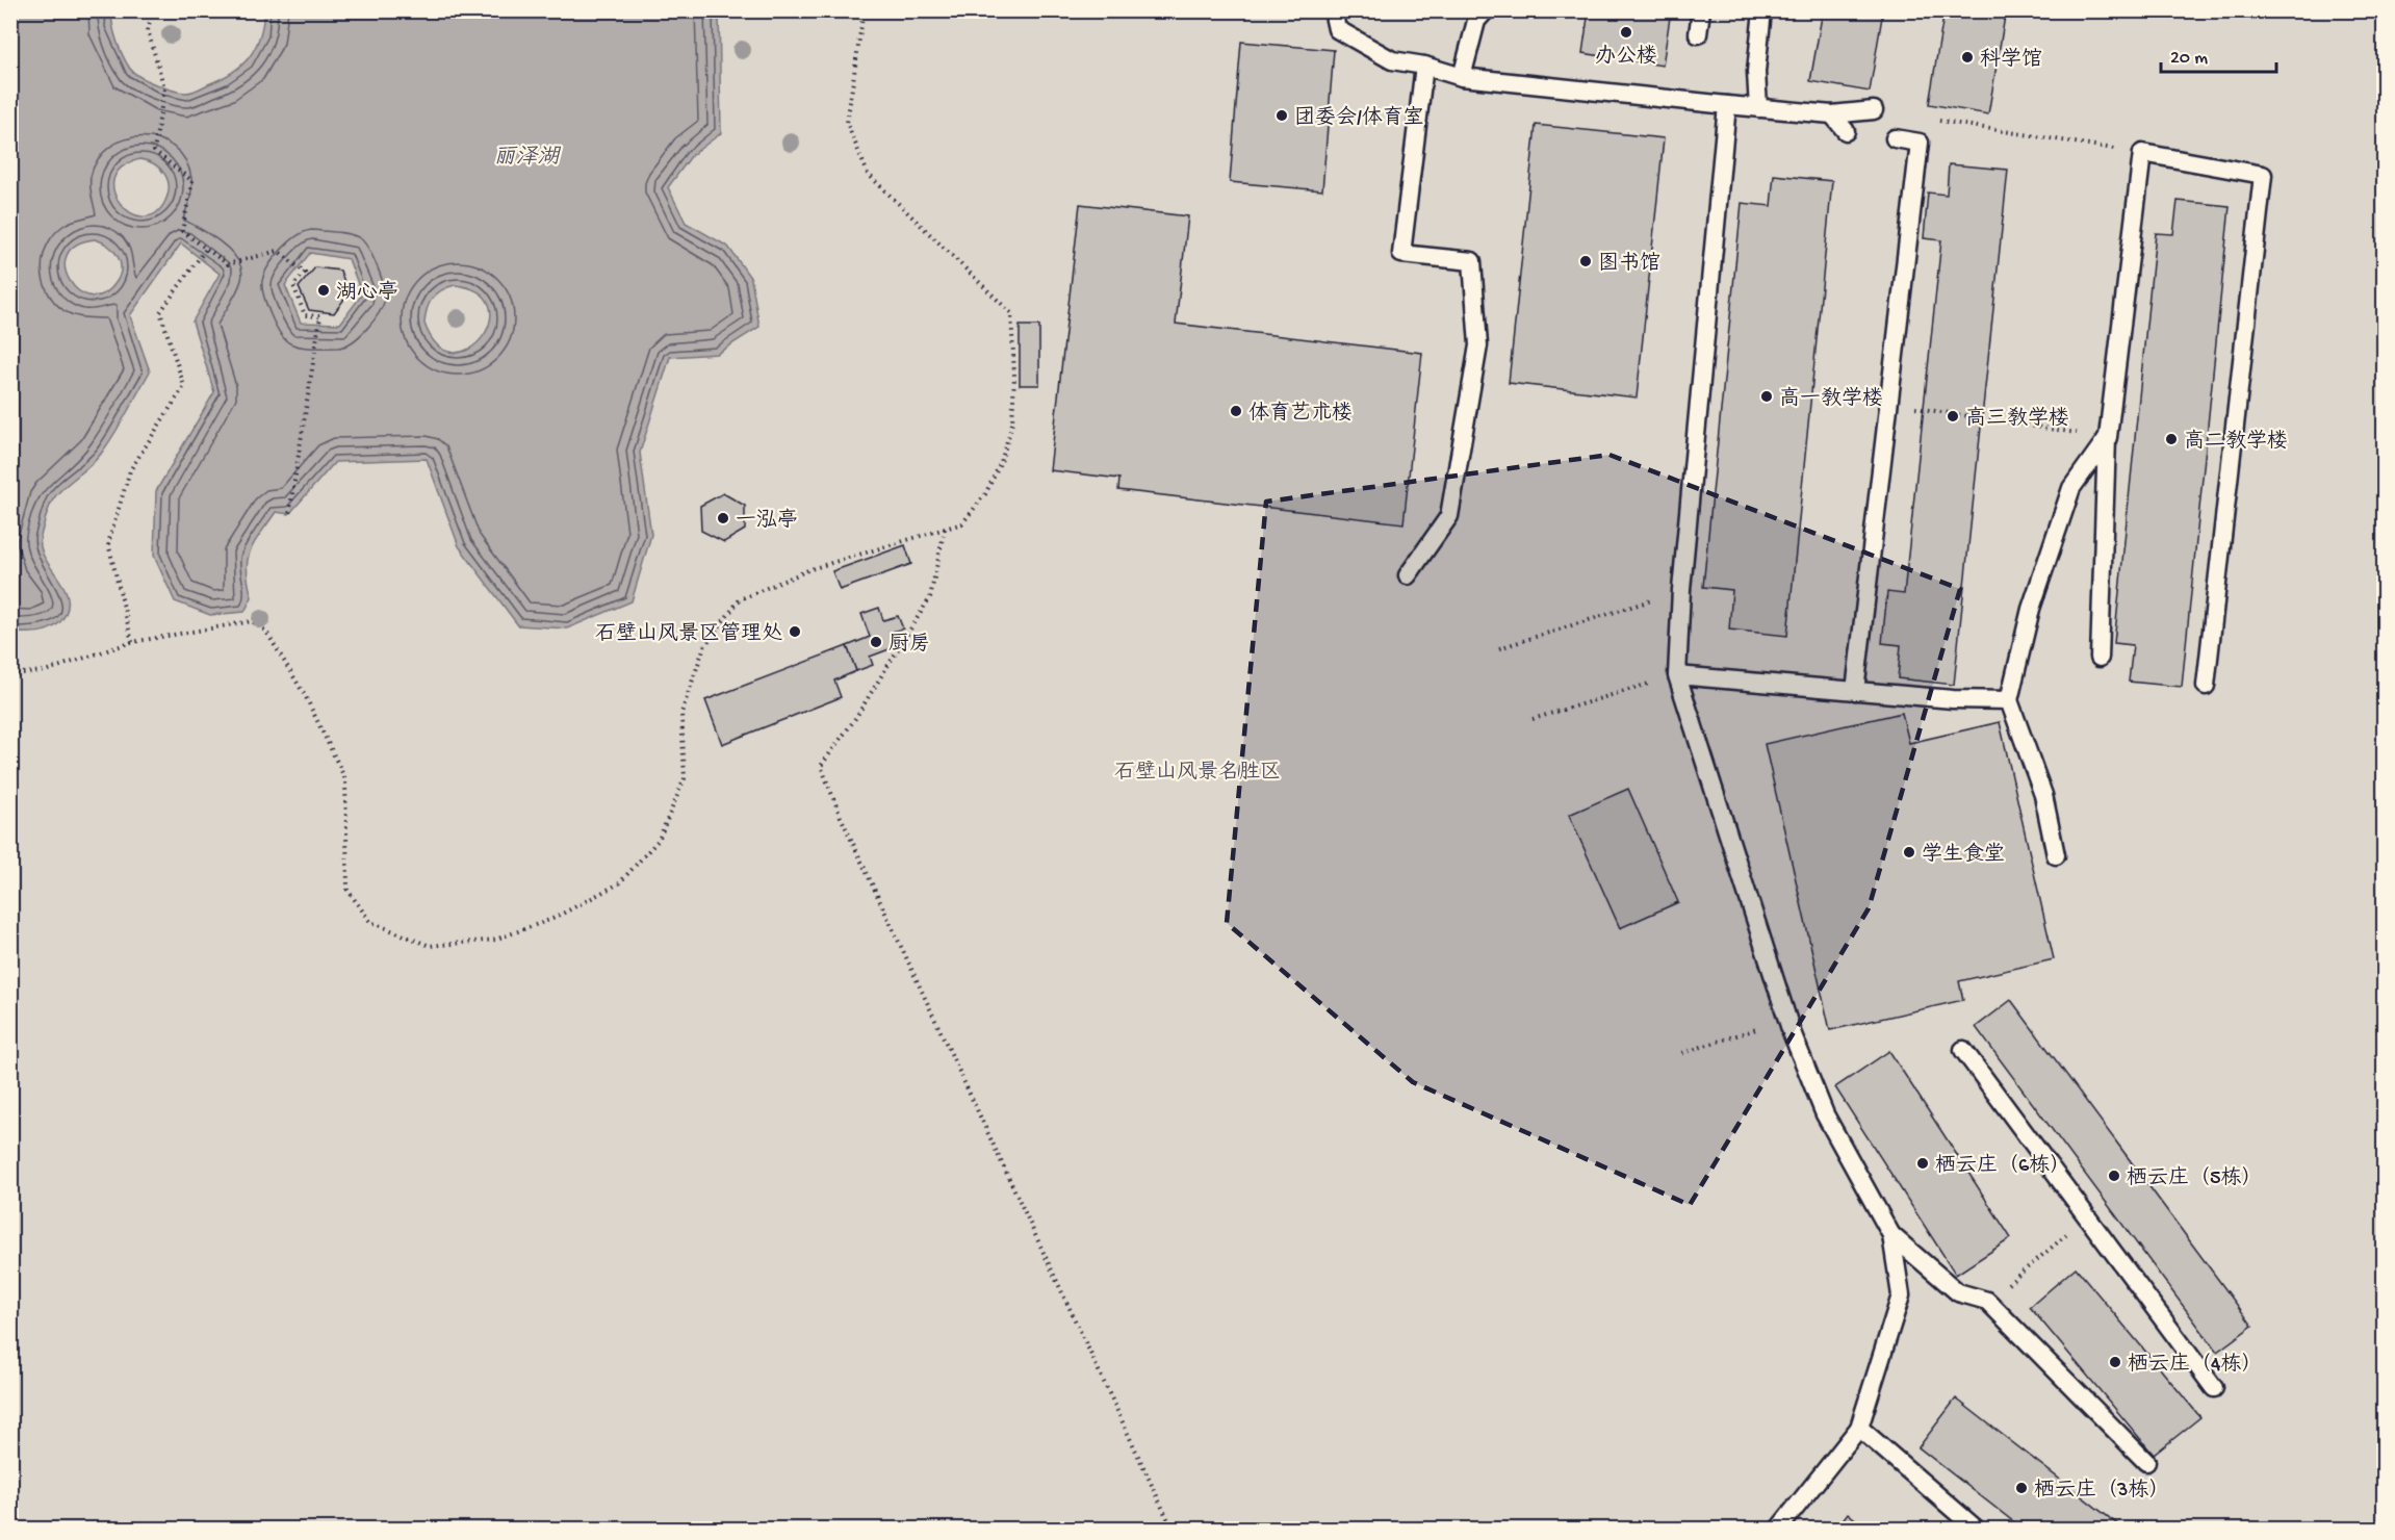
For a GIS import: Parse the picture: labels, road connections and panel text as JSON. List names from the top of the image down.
{
  "water": ["丽泽湖"],
  "parks": ["石壁山风景名胜区"],
  "places": [
    "办公楼",
    "科学馆",
    "团委会/体育室",
    "图书馆",
    "湖心亭",
    "高一教学楼",
    "体育艺术楼",
    "高三教学楼",
    "高二教学楼",
    "一泓亭",
    "石壁山风景区管理处",
    "厨房",
    "学生食堂",
    "栖云庄（6栋）",
    "栖云庄（5栋）",
    "栖云庄（4栋）",
    "栖云庄（3栋）"
  ],
  "scale_bar": "20 m"
}
